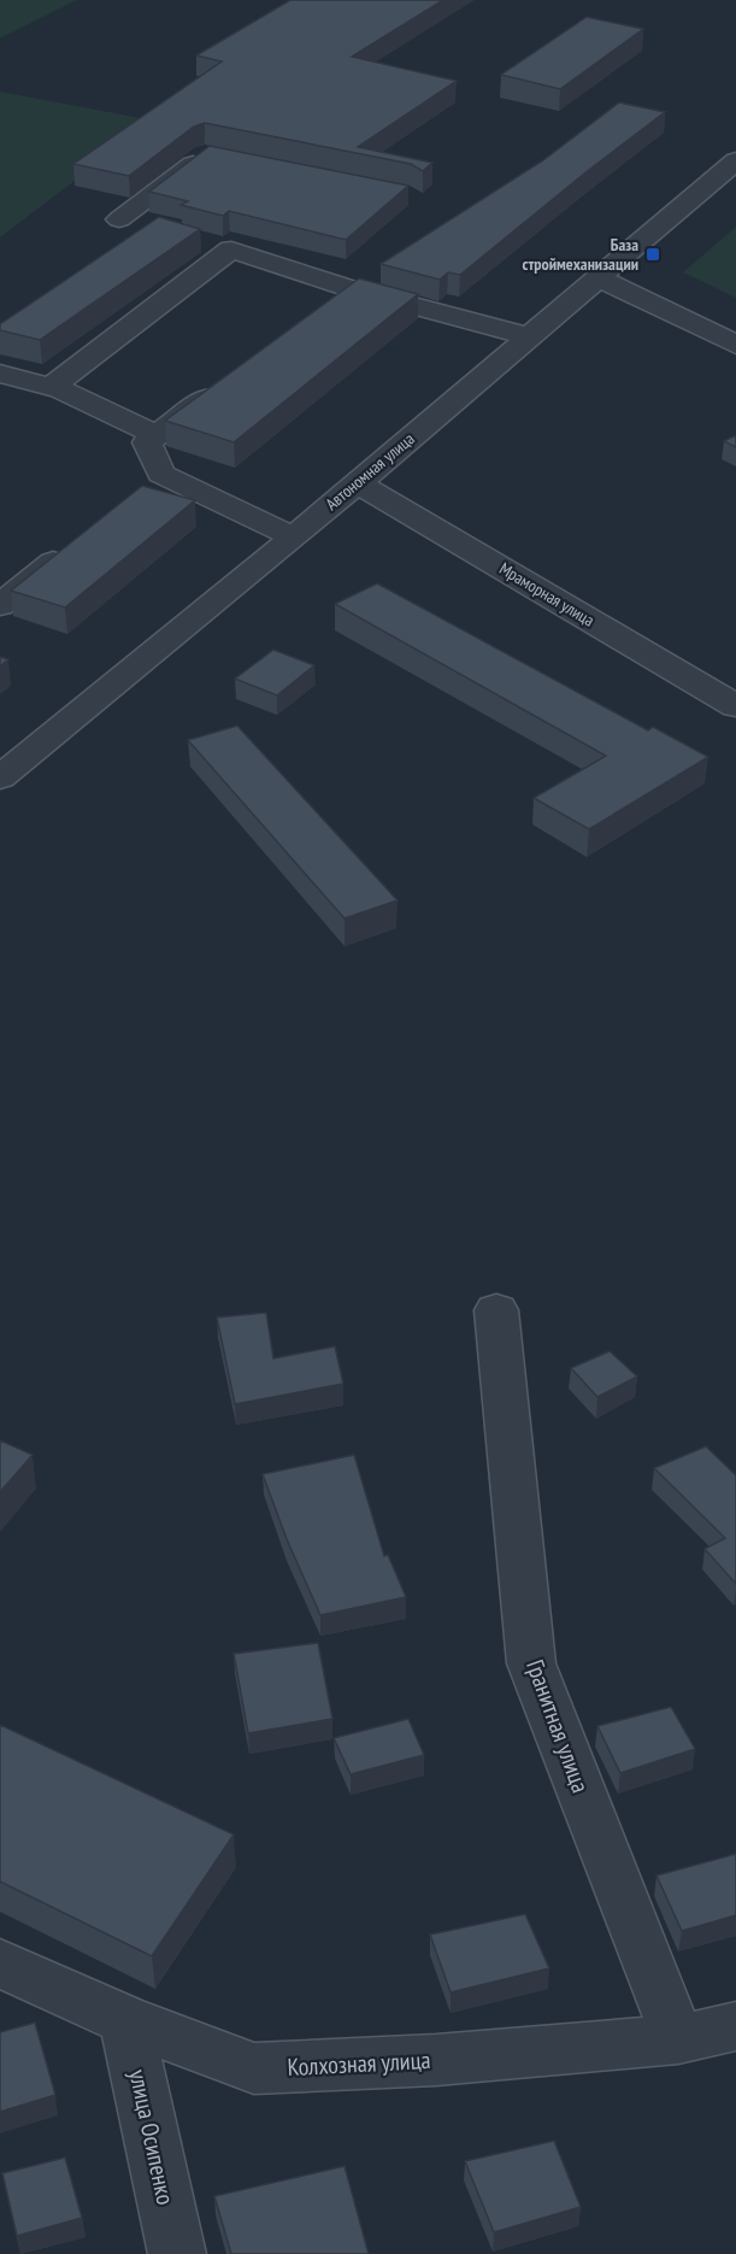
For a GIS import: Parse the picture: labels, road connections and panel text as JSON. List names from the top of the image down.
{
  "streets": {
    "street": [
      "Автономная улица",
      "Мраморная улица",
      "Гранитная улица",
      "Колхозная улица",
      "улица Осипенко"
    ]
  },
  "crossings": [
    ["Автономная улица", "Мраморная улица"],
    ["Гранитная улица", "Колхозная улица"],
    ["Колхозная улица", "улица Осипенко"]
  ],
  "places": {
    "transit": ["База строймеханизации"]
  }
}
